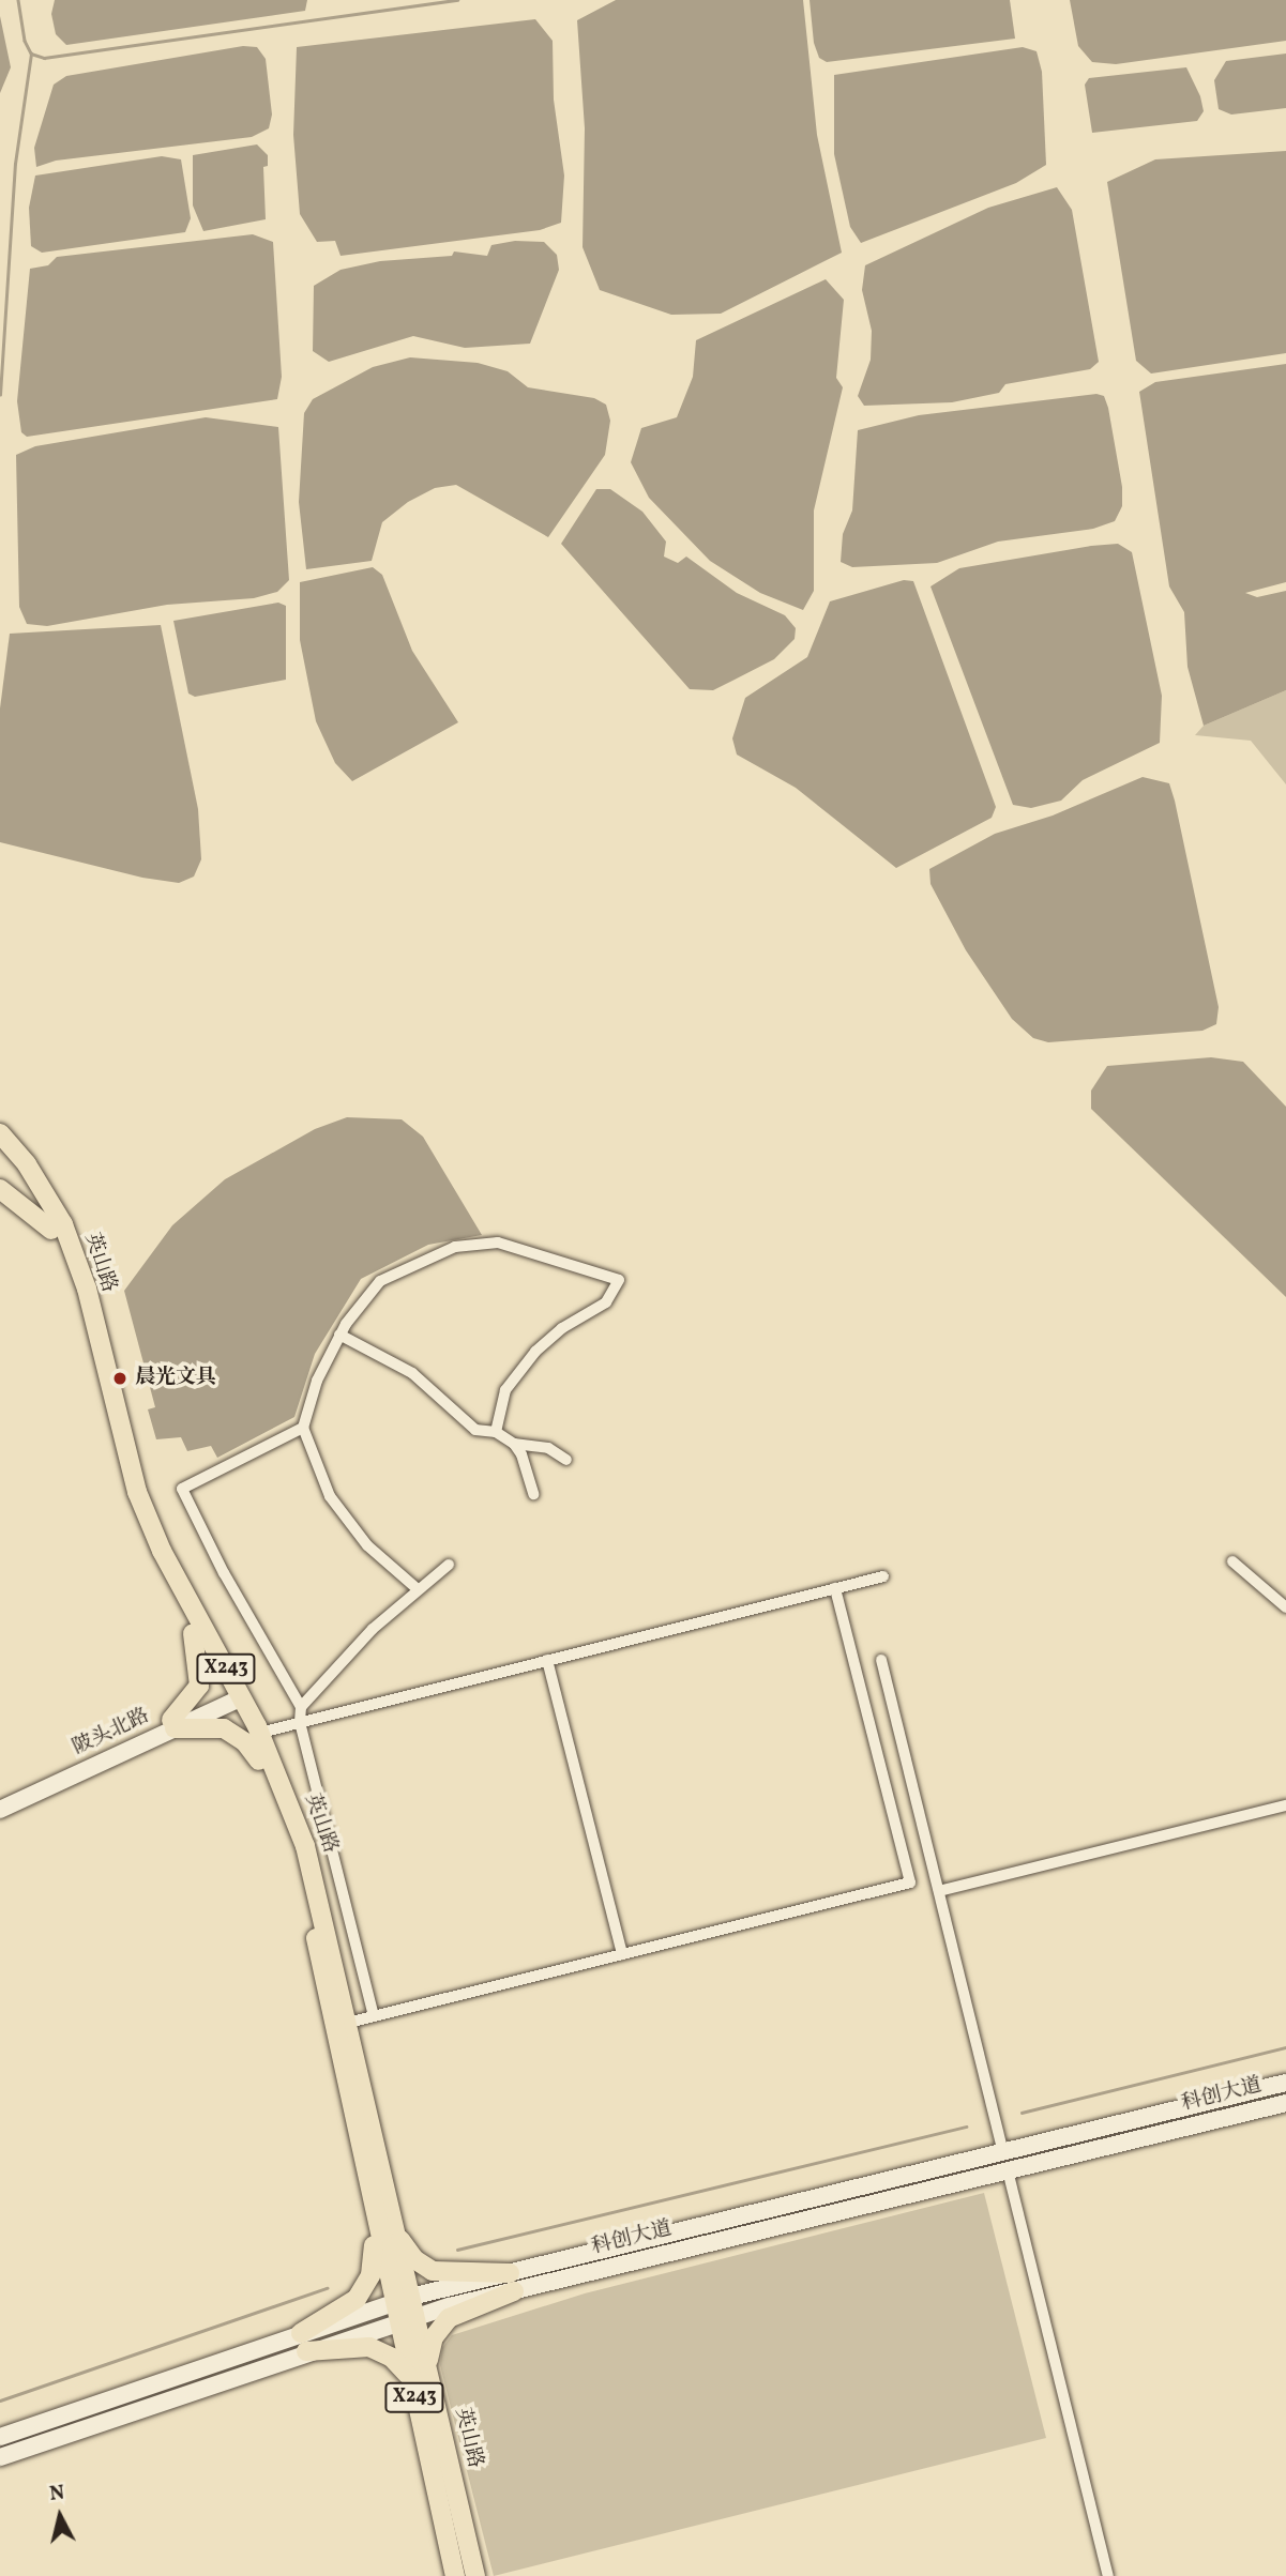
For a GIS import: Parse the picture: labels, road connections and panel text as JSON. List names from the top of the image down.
{
  "streets": {
    "main road": [
      "英山路",
      "X243",
      "陂头北路",
      "科创大道"
    ]
  },
  "crossings": [
    ["英山路", "陂头北路"],
    ["英山路", "科创大道"]
  ],
  "places": ["晨光文具"],
  "north": "top"
}
